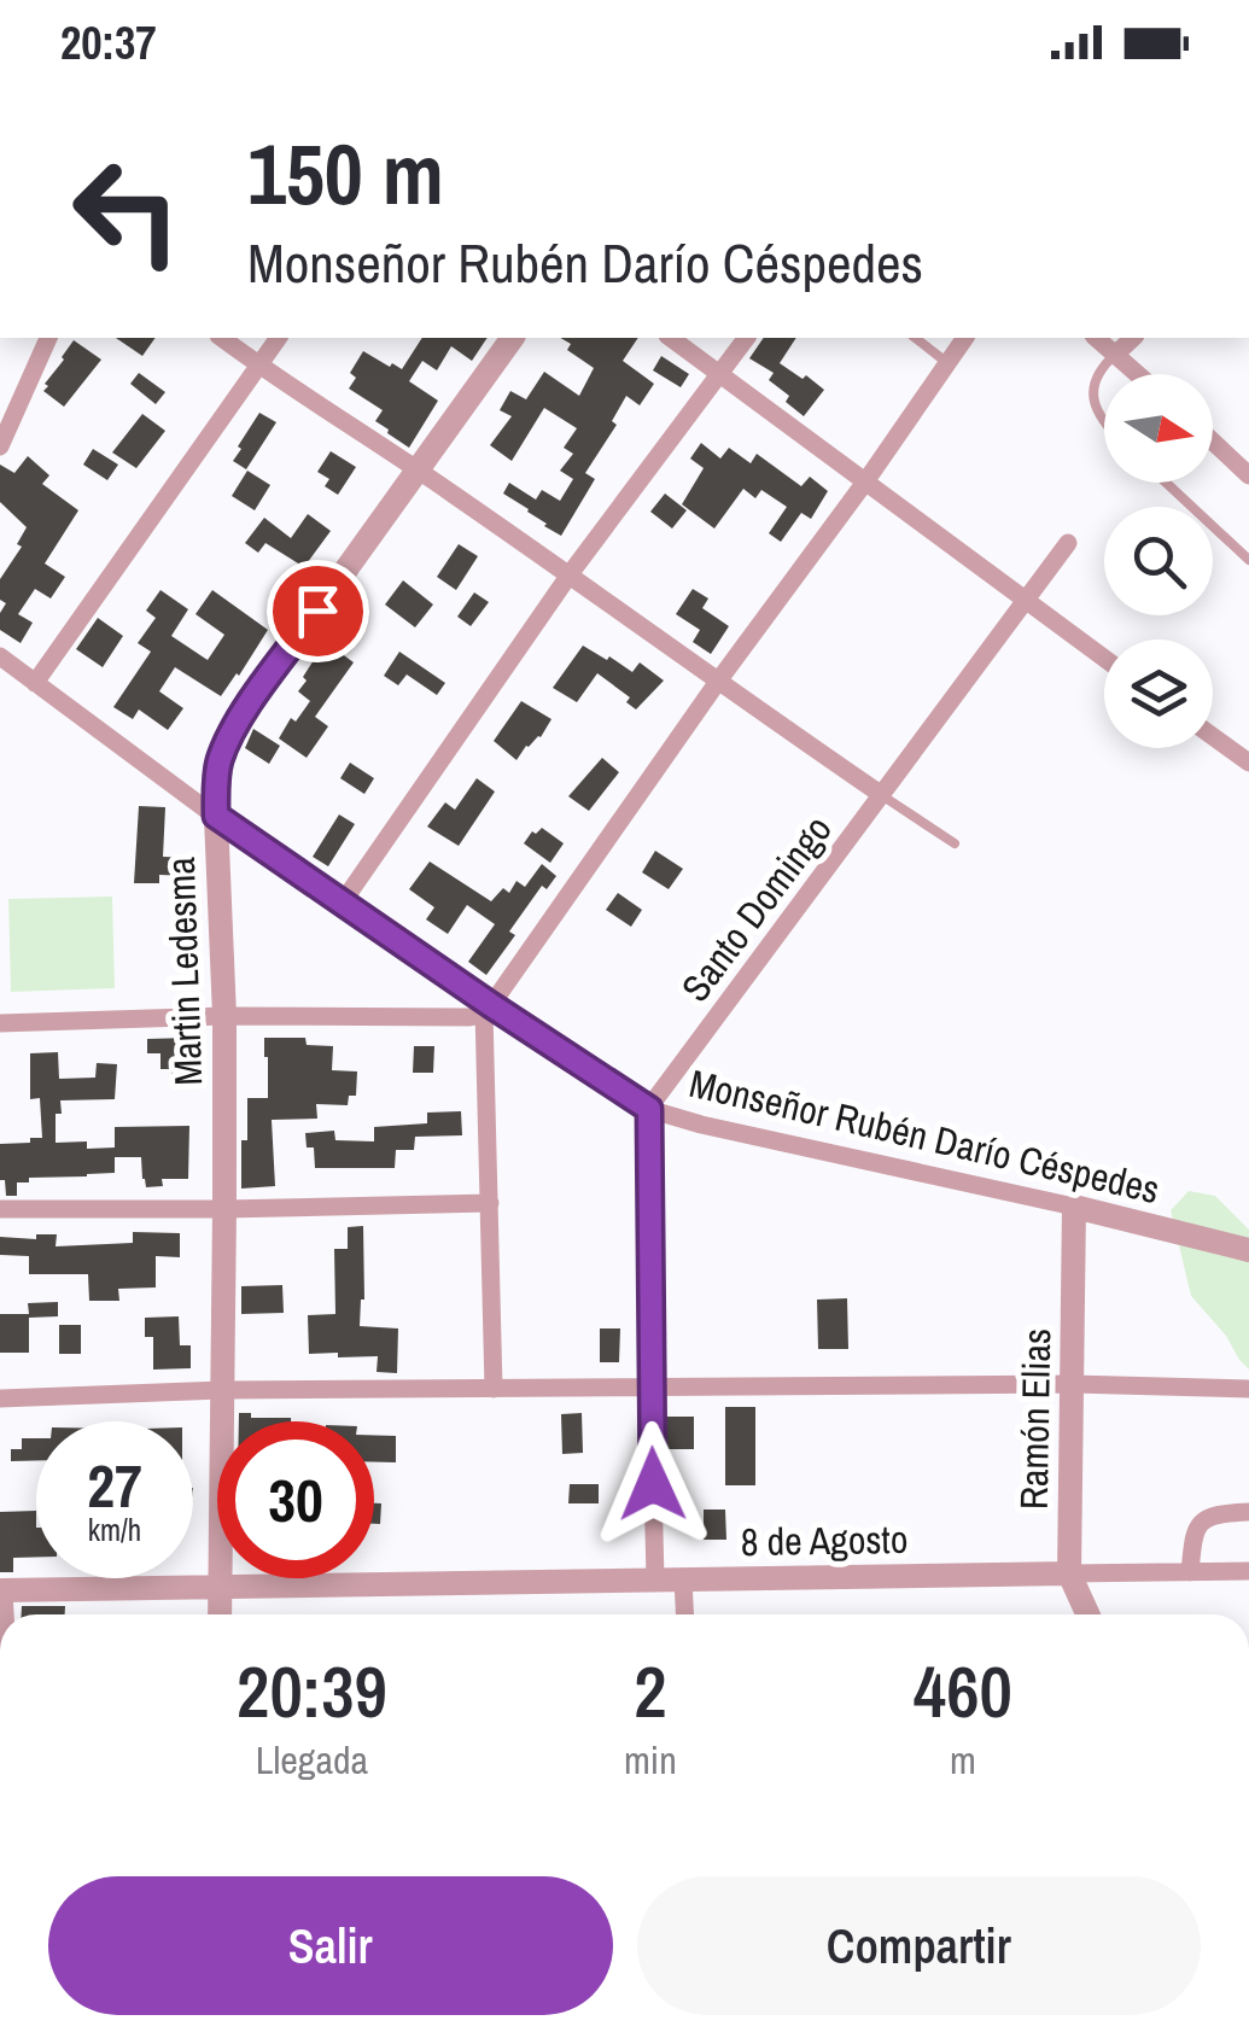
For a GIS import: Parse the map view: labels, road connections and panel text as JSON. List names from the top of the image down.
{
  "streets": {
    "street": [
      "Santo Domingo",
      "Martin Ledesma",
      "Monseñor Rubén Darío Céspedes",
      "Ramón Elias",
      "8 de Agosto"
    ]
  },
  "crossings": [
    ["Santo Domingo", "Monseñor Rubén Darío Céspedes"],
    ["Martin Ledesma", "Monseñor Rubén Darío Céspedes"],
    ["Martin Ledesma", "8 de Agosto"],
    ["Monseñor Rubén Darío Céspedes", "Ramón Elias"],
    ["Ramón Elias", "8 de Agosto"]
  ],
  "north": "right",
  "page": {
    "status": "20:37",
    "turn": ["150 m", "Monseñor Rubén Darío Céspedes"],
    "speed": "27 km/h",
    "limit": "30",
    "eta": [
      "20:39",
      "Llegada",
      "2",
      "min",
      "460",
      "m"
    ],
    "buttons": ["Salir", "Compartir"]
  }
}
